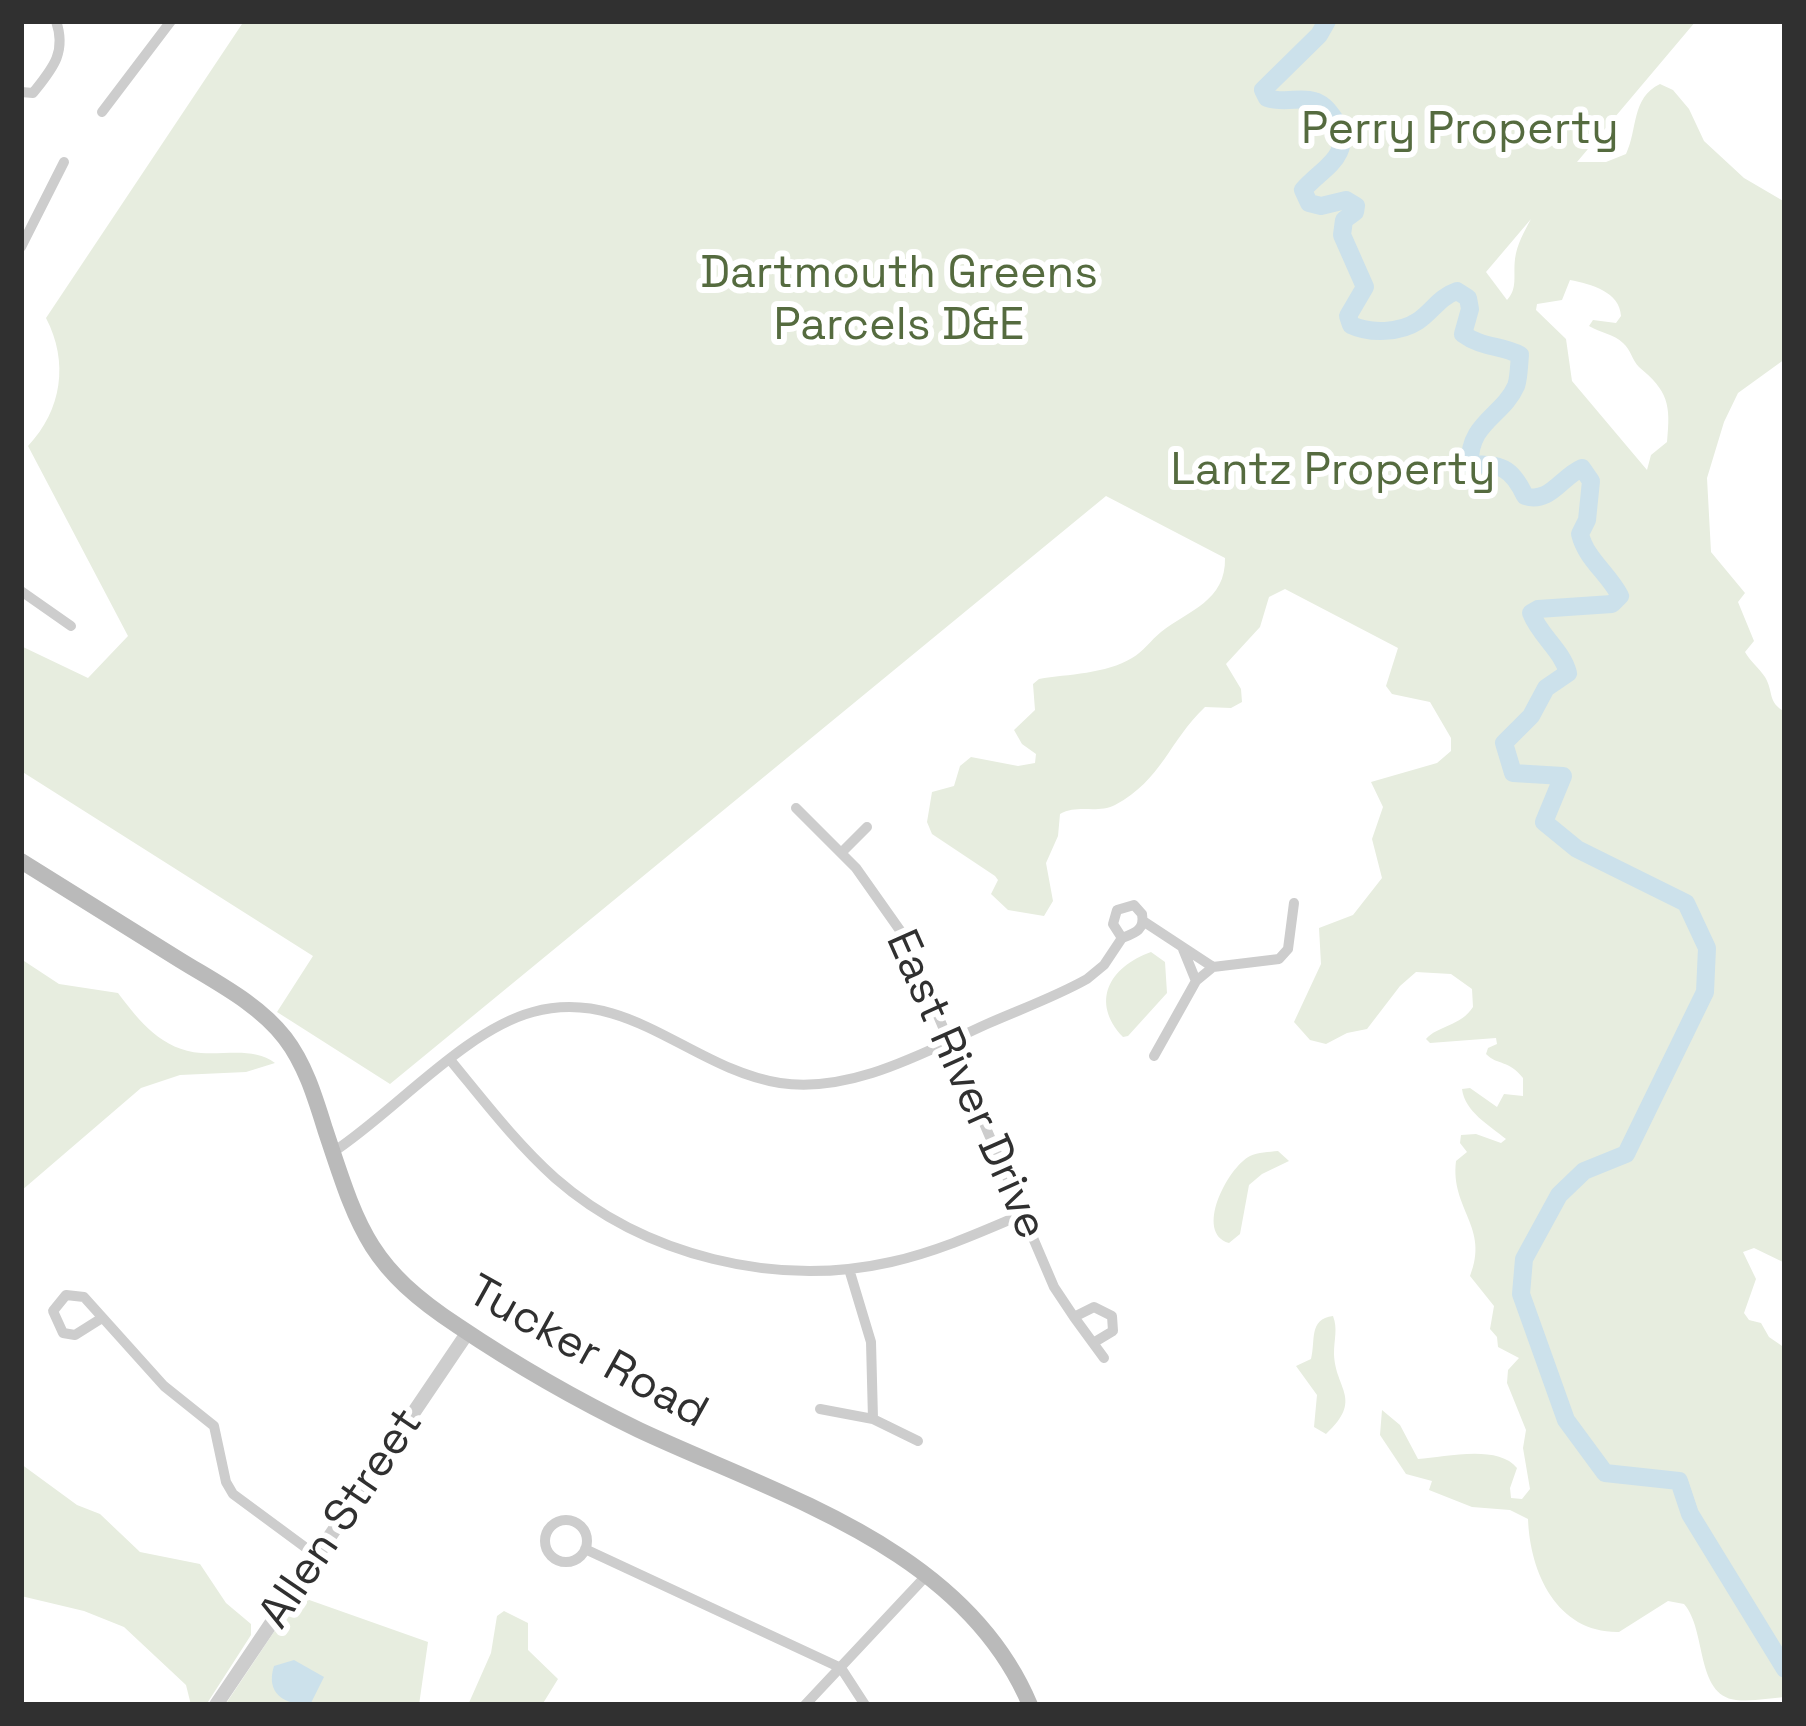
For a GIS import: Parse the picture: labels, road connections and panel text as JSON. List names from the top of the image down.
{
  "streets": {
    "main road": ["Tucker Road"],
    "street": ["East River Drive", "Allen Street"]
  },
  "crossings": [
    ["Tucker Road", "Allen Street"]
  ],
  "parks": ["Perry Property", "Dartmouth Greens Parcels D&E", "Lantz Property"]
}
